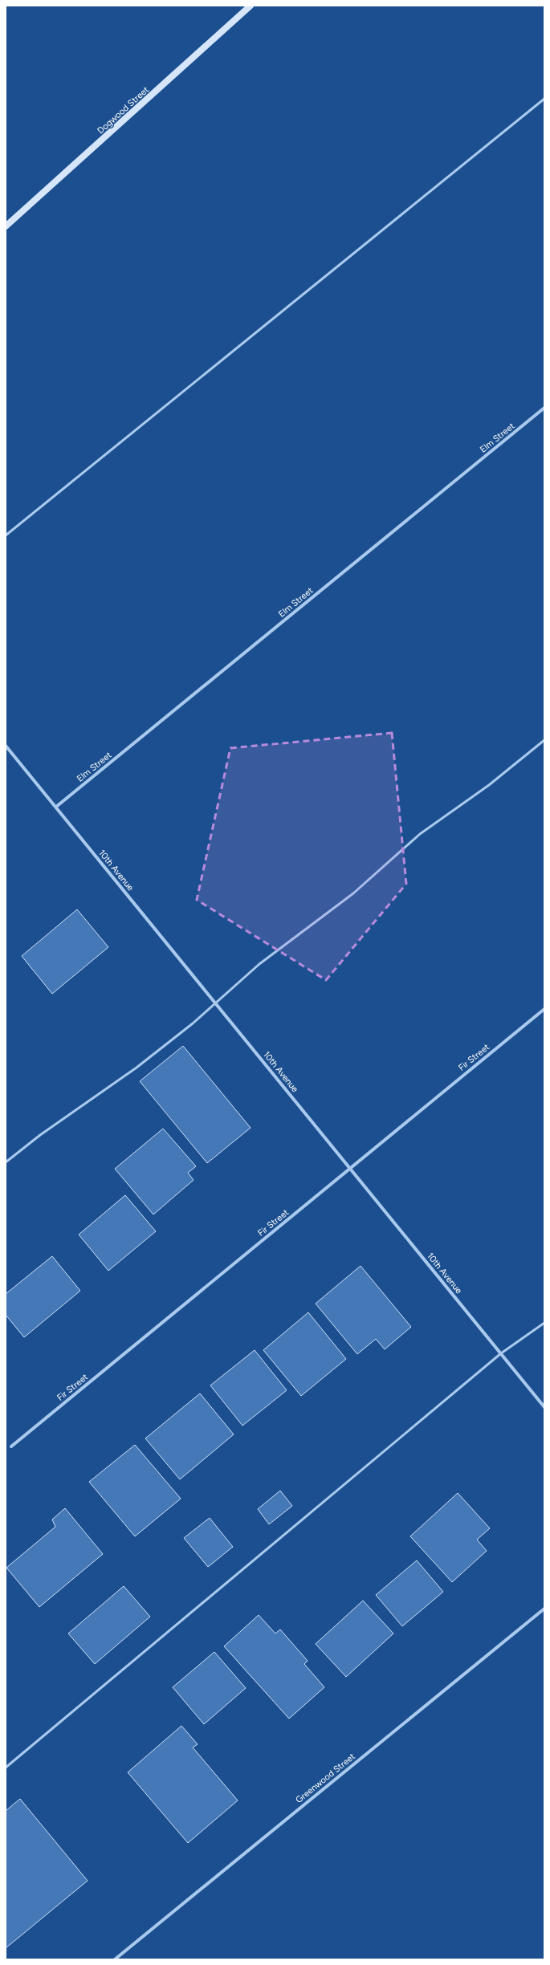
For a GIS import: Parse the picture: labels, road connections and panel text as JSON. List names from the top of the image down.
{
  "streets": {
    "main road": ["Dogwood Street"],
    "street": [
      "Elm Street",
      "10th Avenue",
      "Fir Street",
      "Greenwood Street"
    ]
  },
  "crossings": [
    ["Elm Street", "10th Avenue"],
    ["10th Avenue", "Fir Street"]
  ]
}
